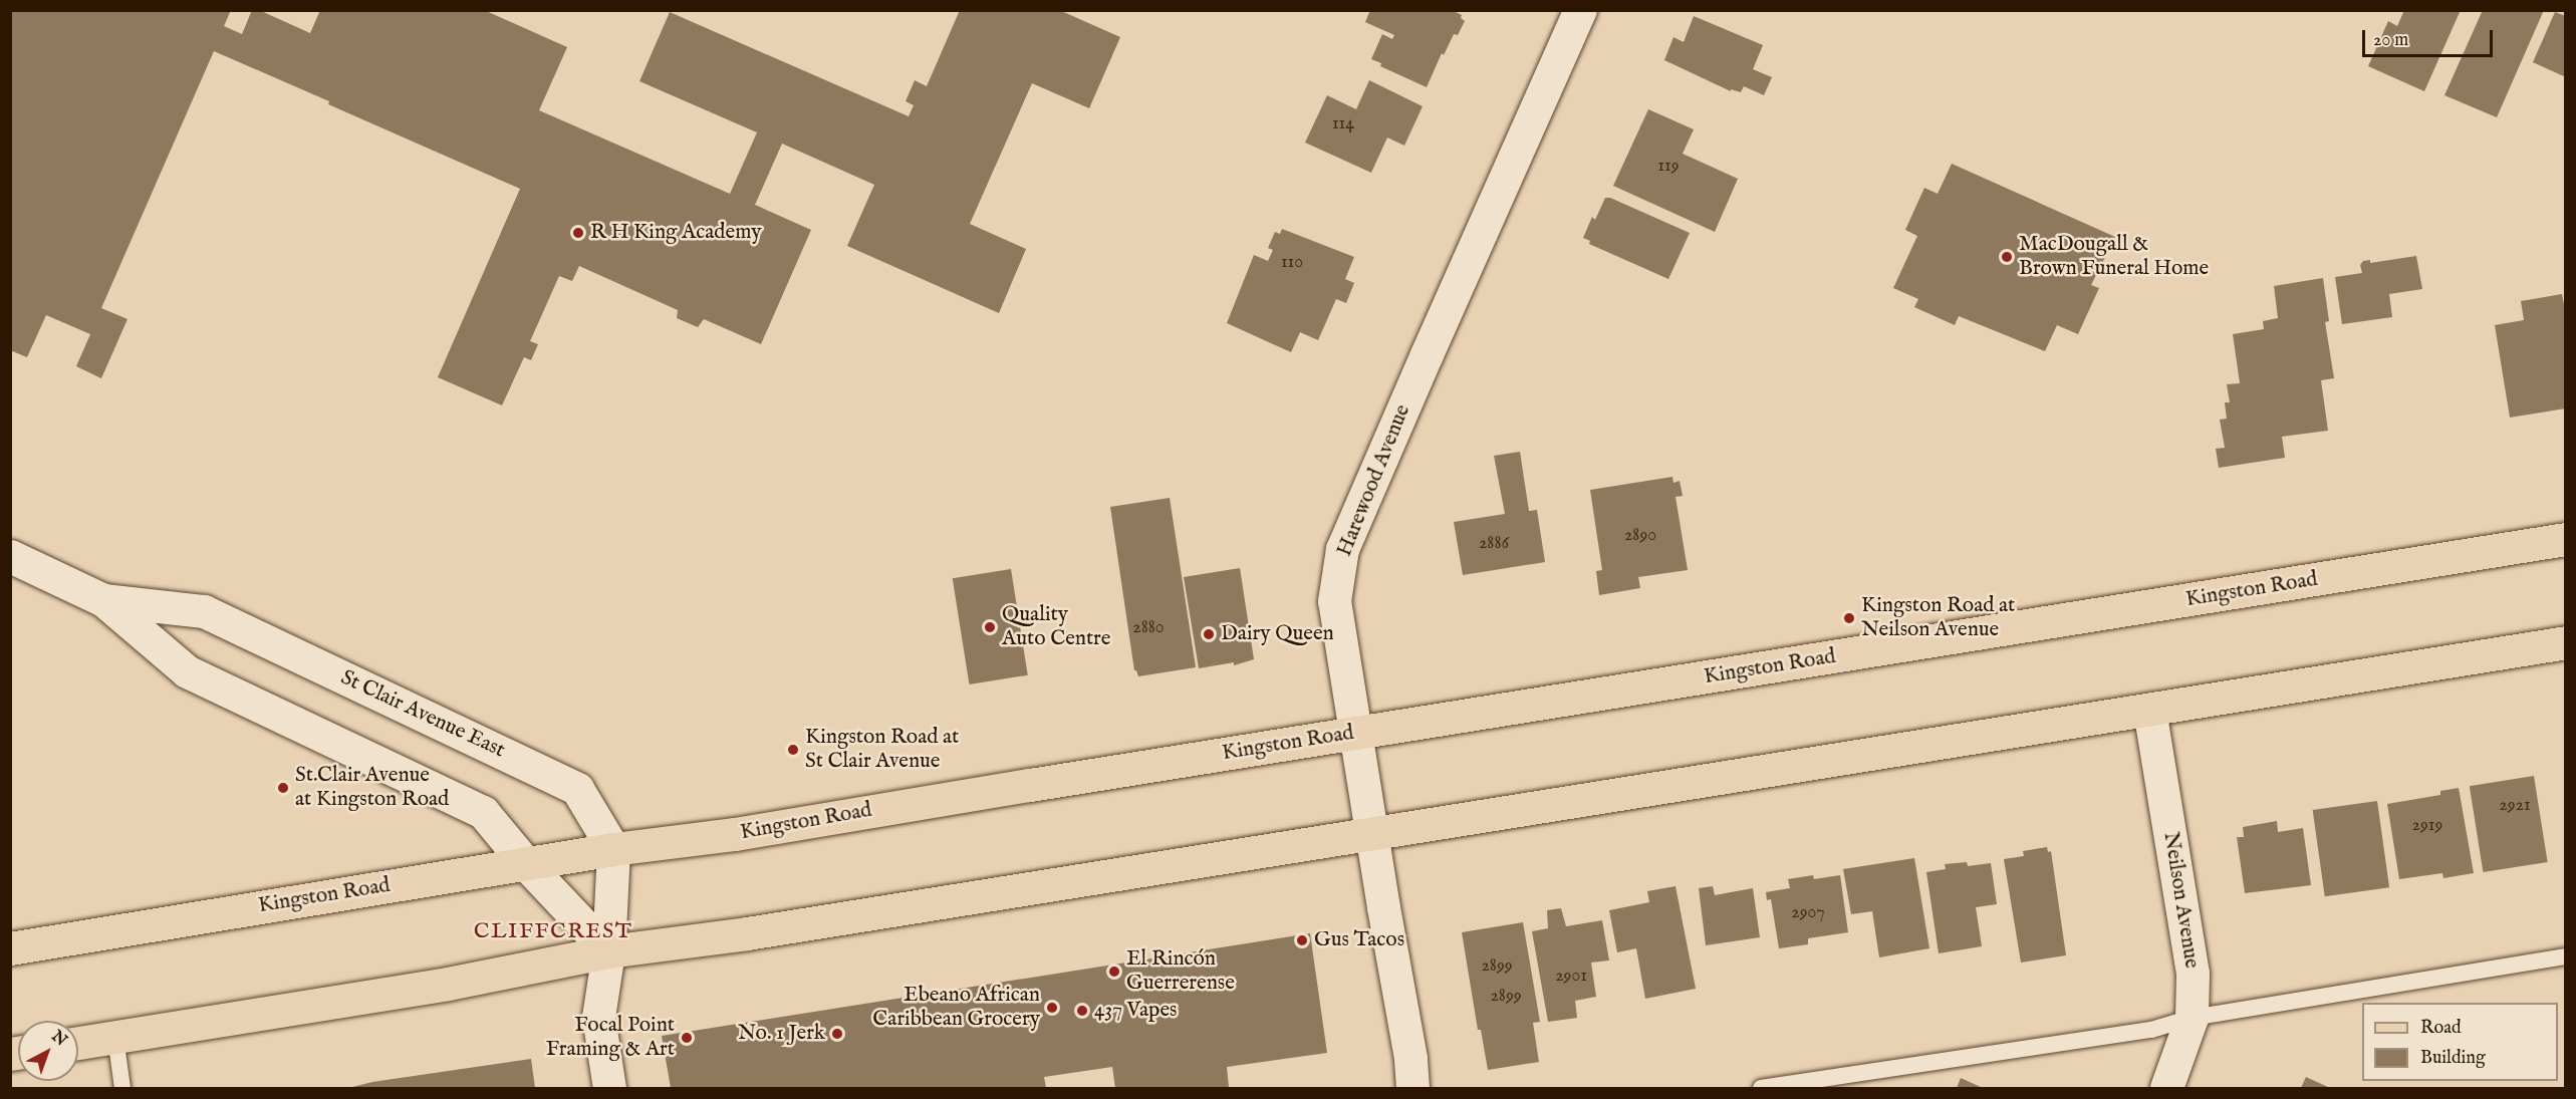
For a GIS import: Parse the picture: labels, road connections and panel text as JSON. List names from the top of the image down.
{
  "streets": {
    "main road": ["Kingston Road"],
    "street": ["Harewood Avenue", "St Clair Avenue East", "Neilson Avenue"]
  },
  "crossings": [
    ["Harewood Avenue", "Kingston Road"],
    ["Kingston Road", "St Clair Avenue East"]
  ],
  "districts": ["CLIFFCREST"],
  "places": [
    "R H King Academy",
    "MacDougall & Brown Funeral Home",
    "Kingston Road at Neilson Avenue",
    "Quality Auto Centre",
    "Dairy Queen",
    "Kingston Road at St Clair Avenue",
    "St.Clair Avenue at Kingston Road",
    "Gus Tacos",
    "El Rincón Guerrerense",
    "Ebeano African Caribbean Grocery",
    "437 Vapes",
    "No. 1 Jerk",
    "Focal Point Framing & Art"
  ],
  "house_numbers": [
    "114",
    "119",
    "110",
    "2890",
    "2886",
    "2880",
    "2921",
    "2919",
    "2907",
    "2899",
    "2901",
    "2899"
  ],
  "legend": ["Road", "Building"],
  "scale_bar": "20 m",
  "north": "top right"
}
